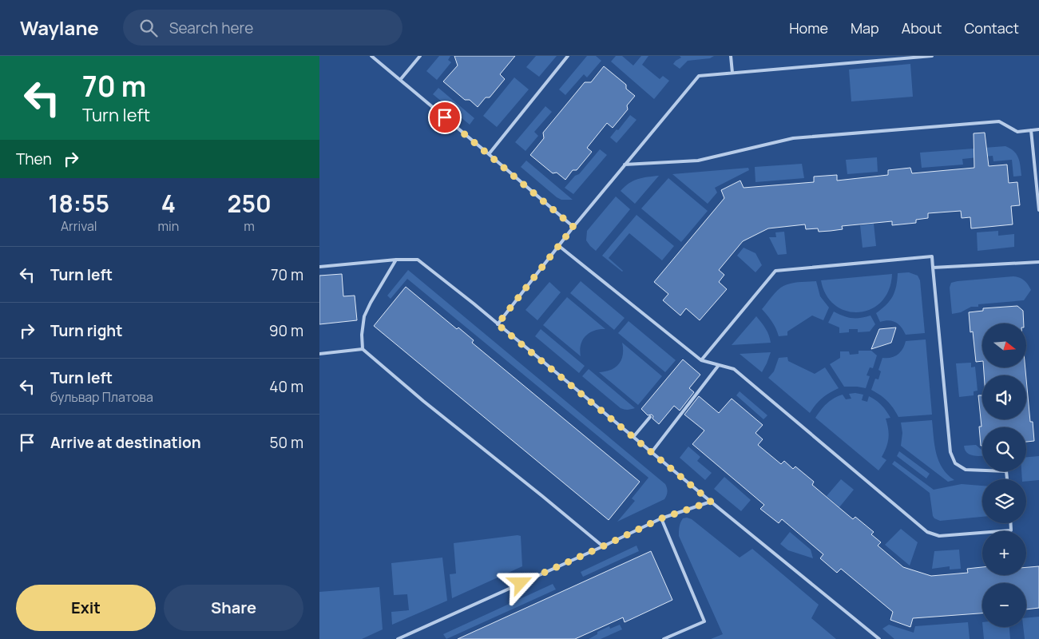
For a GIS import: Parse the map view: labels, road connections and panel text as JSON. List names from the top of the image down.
{
  "north": "right",
  "page": {
    "header": "Waylane",
    "search": "Search here",
    "nav": [
      "Home",
      "Map",
      "About",
      "Contact"
    ],
    "turn": ["70 m", "Turn left"],
    "then": "Then",
    "eta": [
      "18:55",
      "Arrival",
      "4",
      "min",
      "250",
      "m"
    ],
    "list": [
      {
        "name": "Turn left",
        "value": "70 m"
      },
      {
        "name": "Turn right",
        "value": "90 m"
      },
      {
        "name": "Turn left",
        "note": "бульвар Платова",
        "value": "40 m"
      },
      {
        "name": "Arrive at destination",
        "value": "50 m"
      }
    ],
    "map_buttons": ["+", "−"],
    "buttons": ["Exit", "Share"]
  }
}
